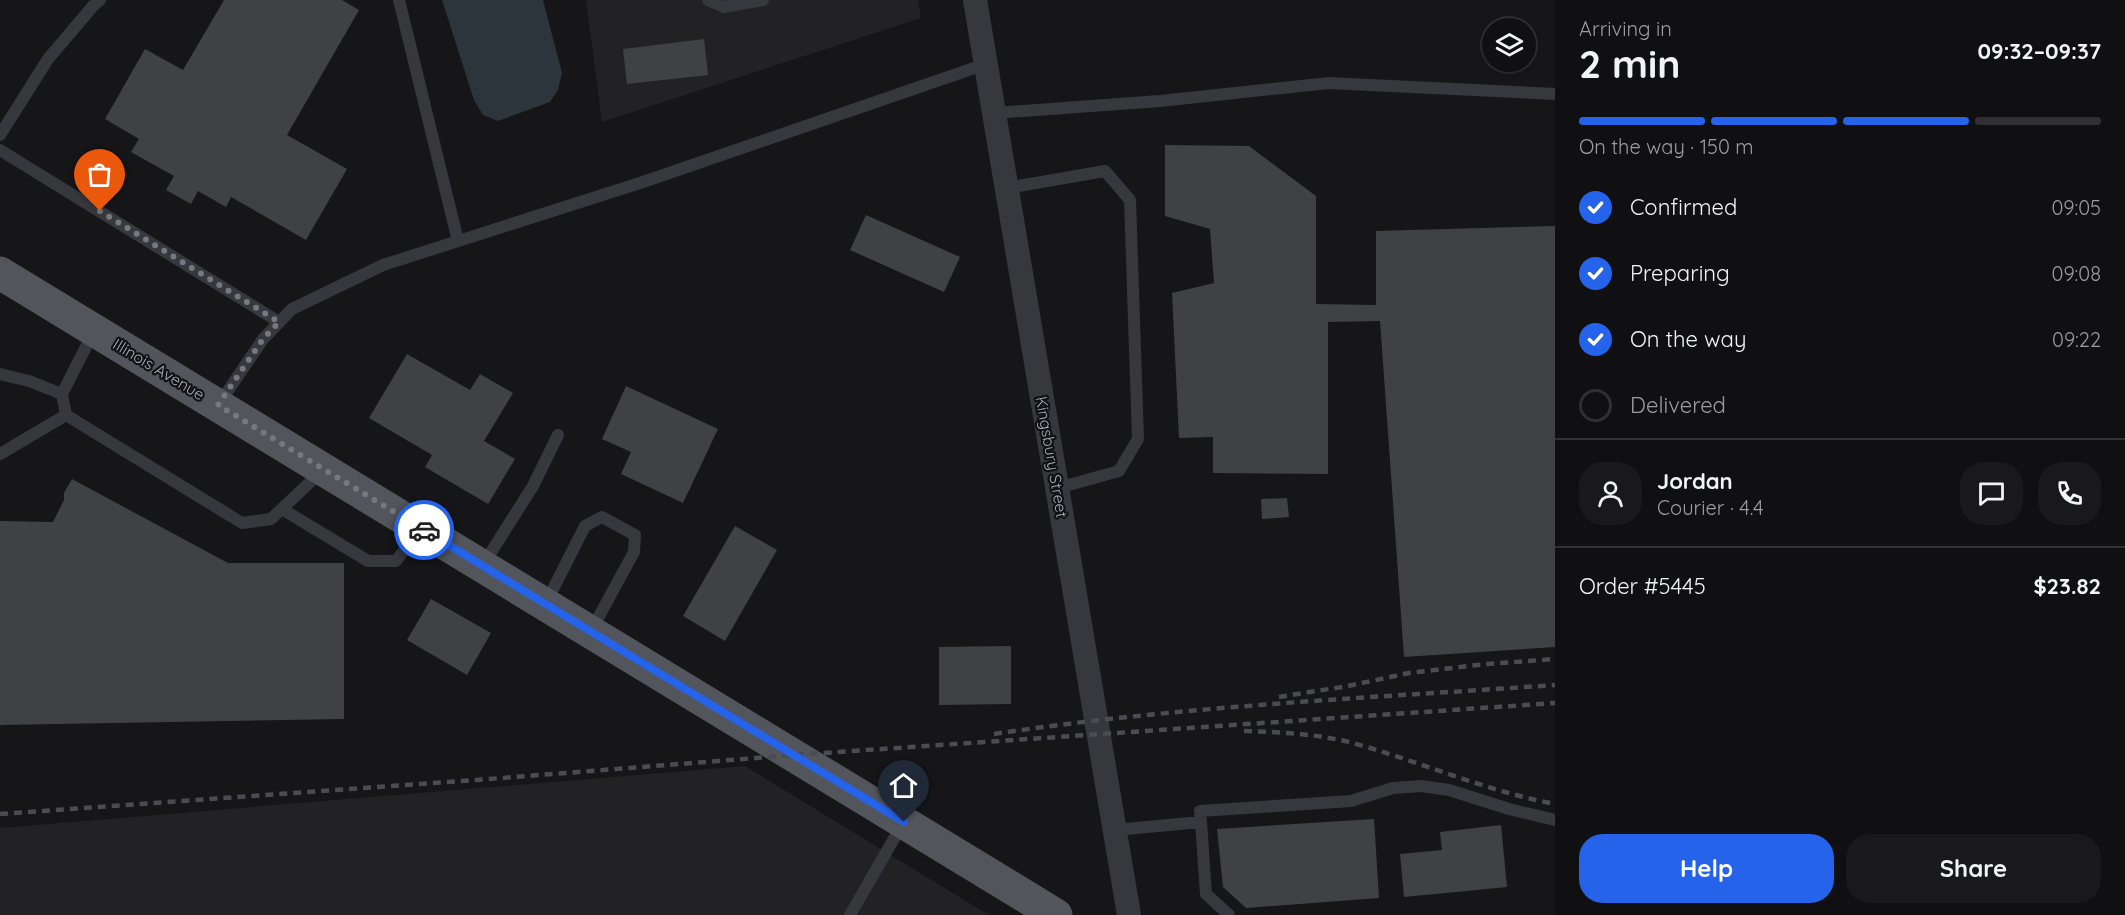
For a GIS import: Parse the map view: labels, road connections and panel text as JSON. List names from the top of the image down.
{
  "streets": {
    "main road": ["Illinois Avenue"],
    "street": ["Kingsbury Street"]
  },
  "page": {
    "heading": ["2 min", "Arriving in", "09:32–09:37"],
    "panel": [
      "Jordan",
      "Courier · 4.4",
      "Order #5445",
      "$23.82"
    ],
    "bar": "On the way · 150 m",
    "list": [
      ["Confirmed", "09:05"],
      ["Preparing", "09:08"],
      ["On the way", "09:22"],
      "Delivered"
    ],
    "buttons": ["Help", "Share"]
  }
}
